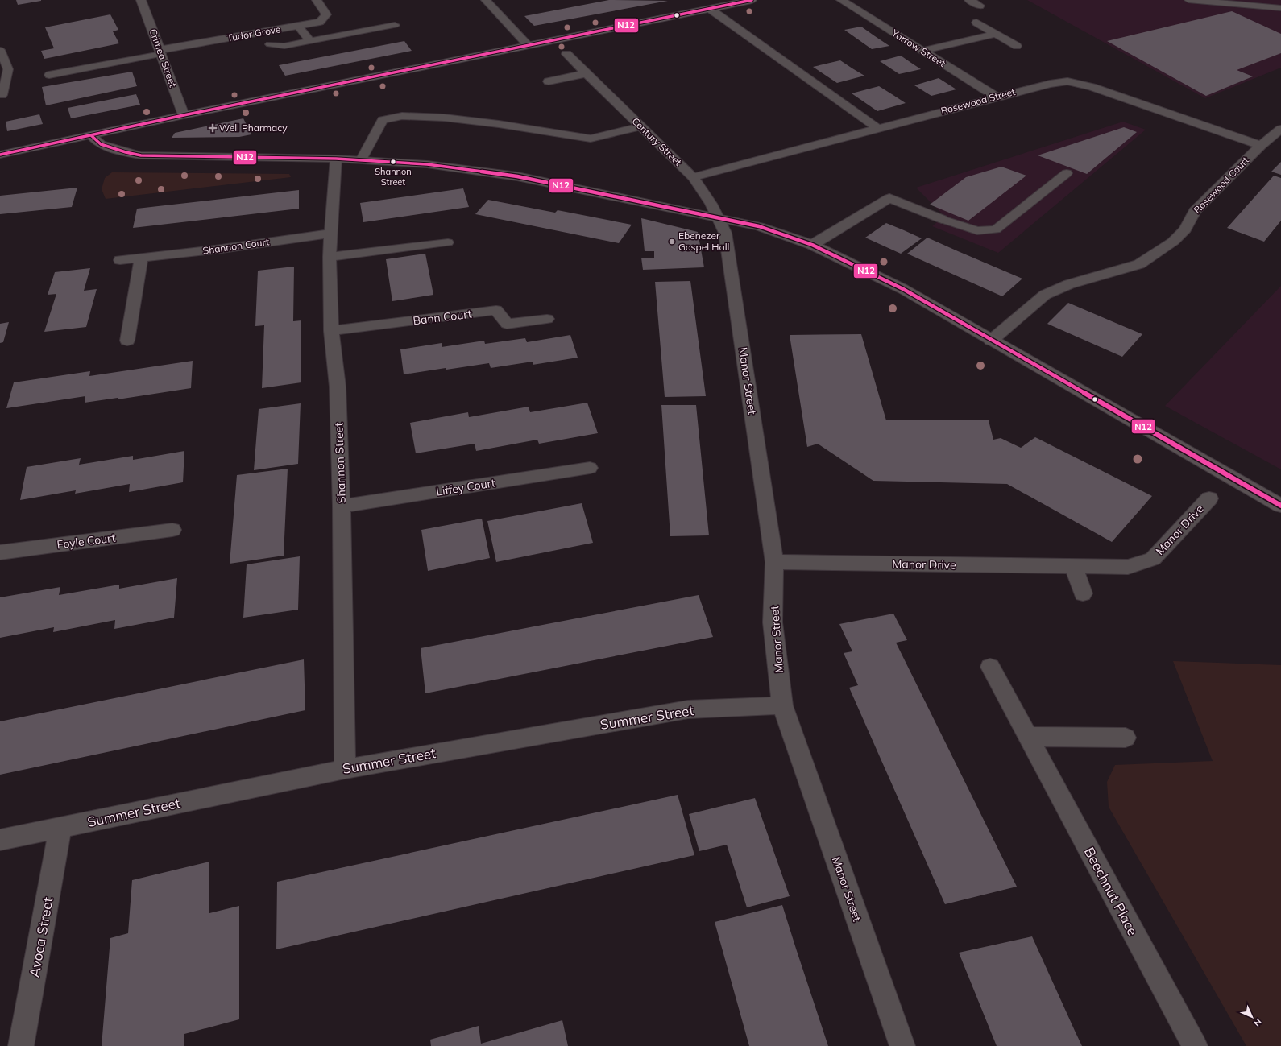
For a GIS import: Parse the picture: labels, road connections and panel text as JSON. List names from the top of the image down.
{
  "streets": {
    "street": [
      "Tudor Grove",
      "Yarrow Street",
      "Crimea Street",
      "Rosewood Street",
      "Century Street",
      "Rosewood Court",
      "Shannon Court",
      "Bann Court",
      "Manor Street",
      "Shannon Street",
      "Liffey Court",
      "Manor Drive",
      "Foyle Court",
      "Summer Street",
      "Beechnut Place",
      "Avoca Street"
    ]
  },
  "crossings": [
    ["Tudor Grove", "Crimea Street"],
    ["Yarrow Street", "Rosewood Street"],
    ["Rosewood Street", "Century Street"],
    ["Rosewood Street", "Rosewood Court"],
    ["Century Street", "Manor Street"],
    ["Shannon Court", "Shannon Street"],
    ["Bann Court", "Shannon Street"],
    ["Manor Street", "Manor Drive"],
    ["Manor Street", "Summer Street"],
    ["Shannon Street", "Liffey Court"],
    ["Shannon Street", "Summer Street"],
    ["Summer Street", "Avoca Street"]
  ],
  "places": {
    "health": ["Well Pharmacy"],
    "other": ["Shannon Street", "Ebenezer Gospel Hall"]
  },
  "lines": ["transit line N12"],
  "north": "bottom right"
}
